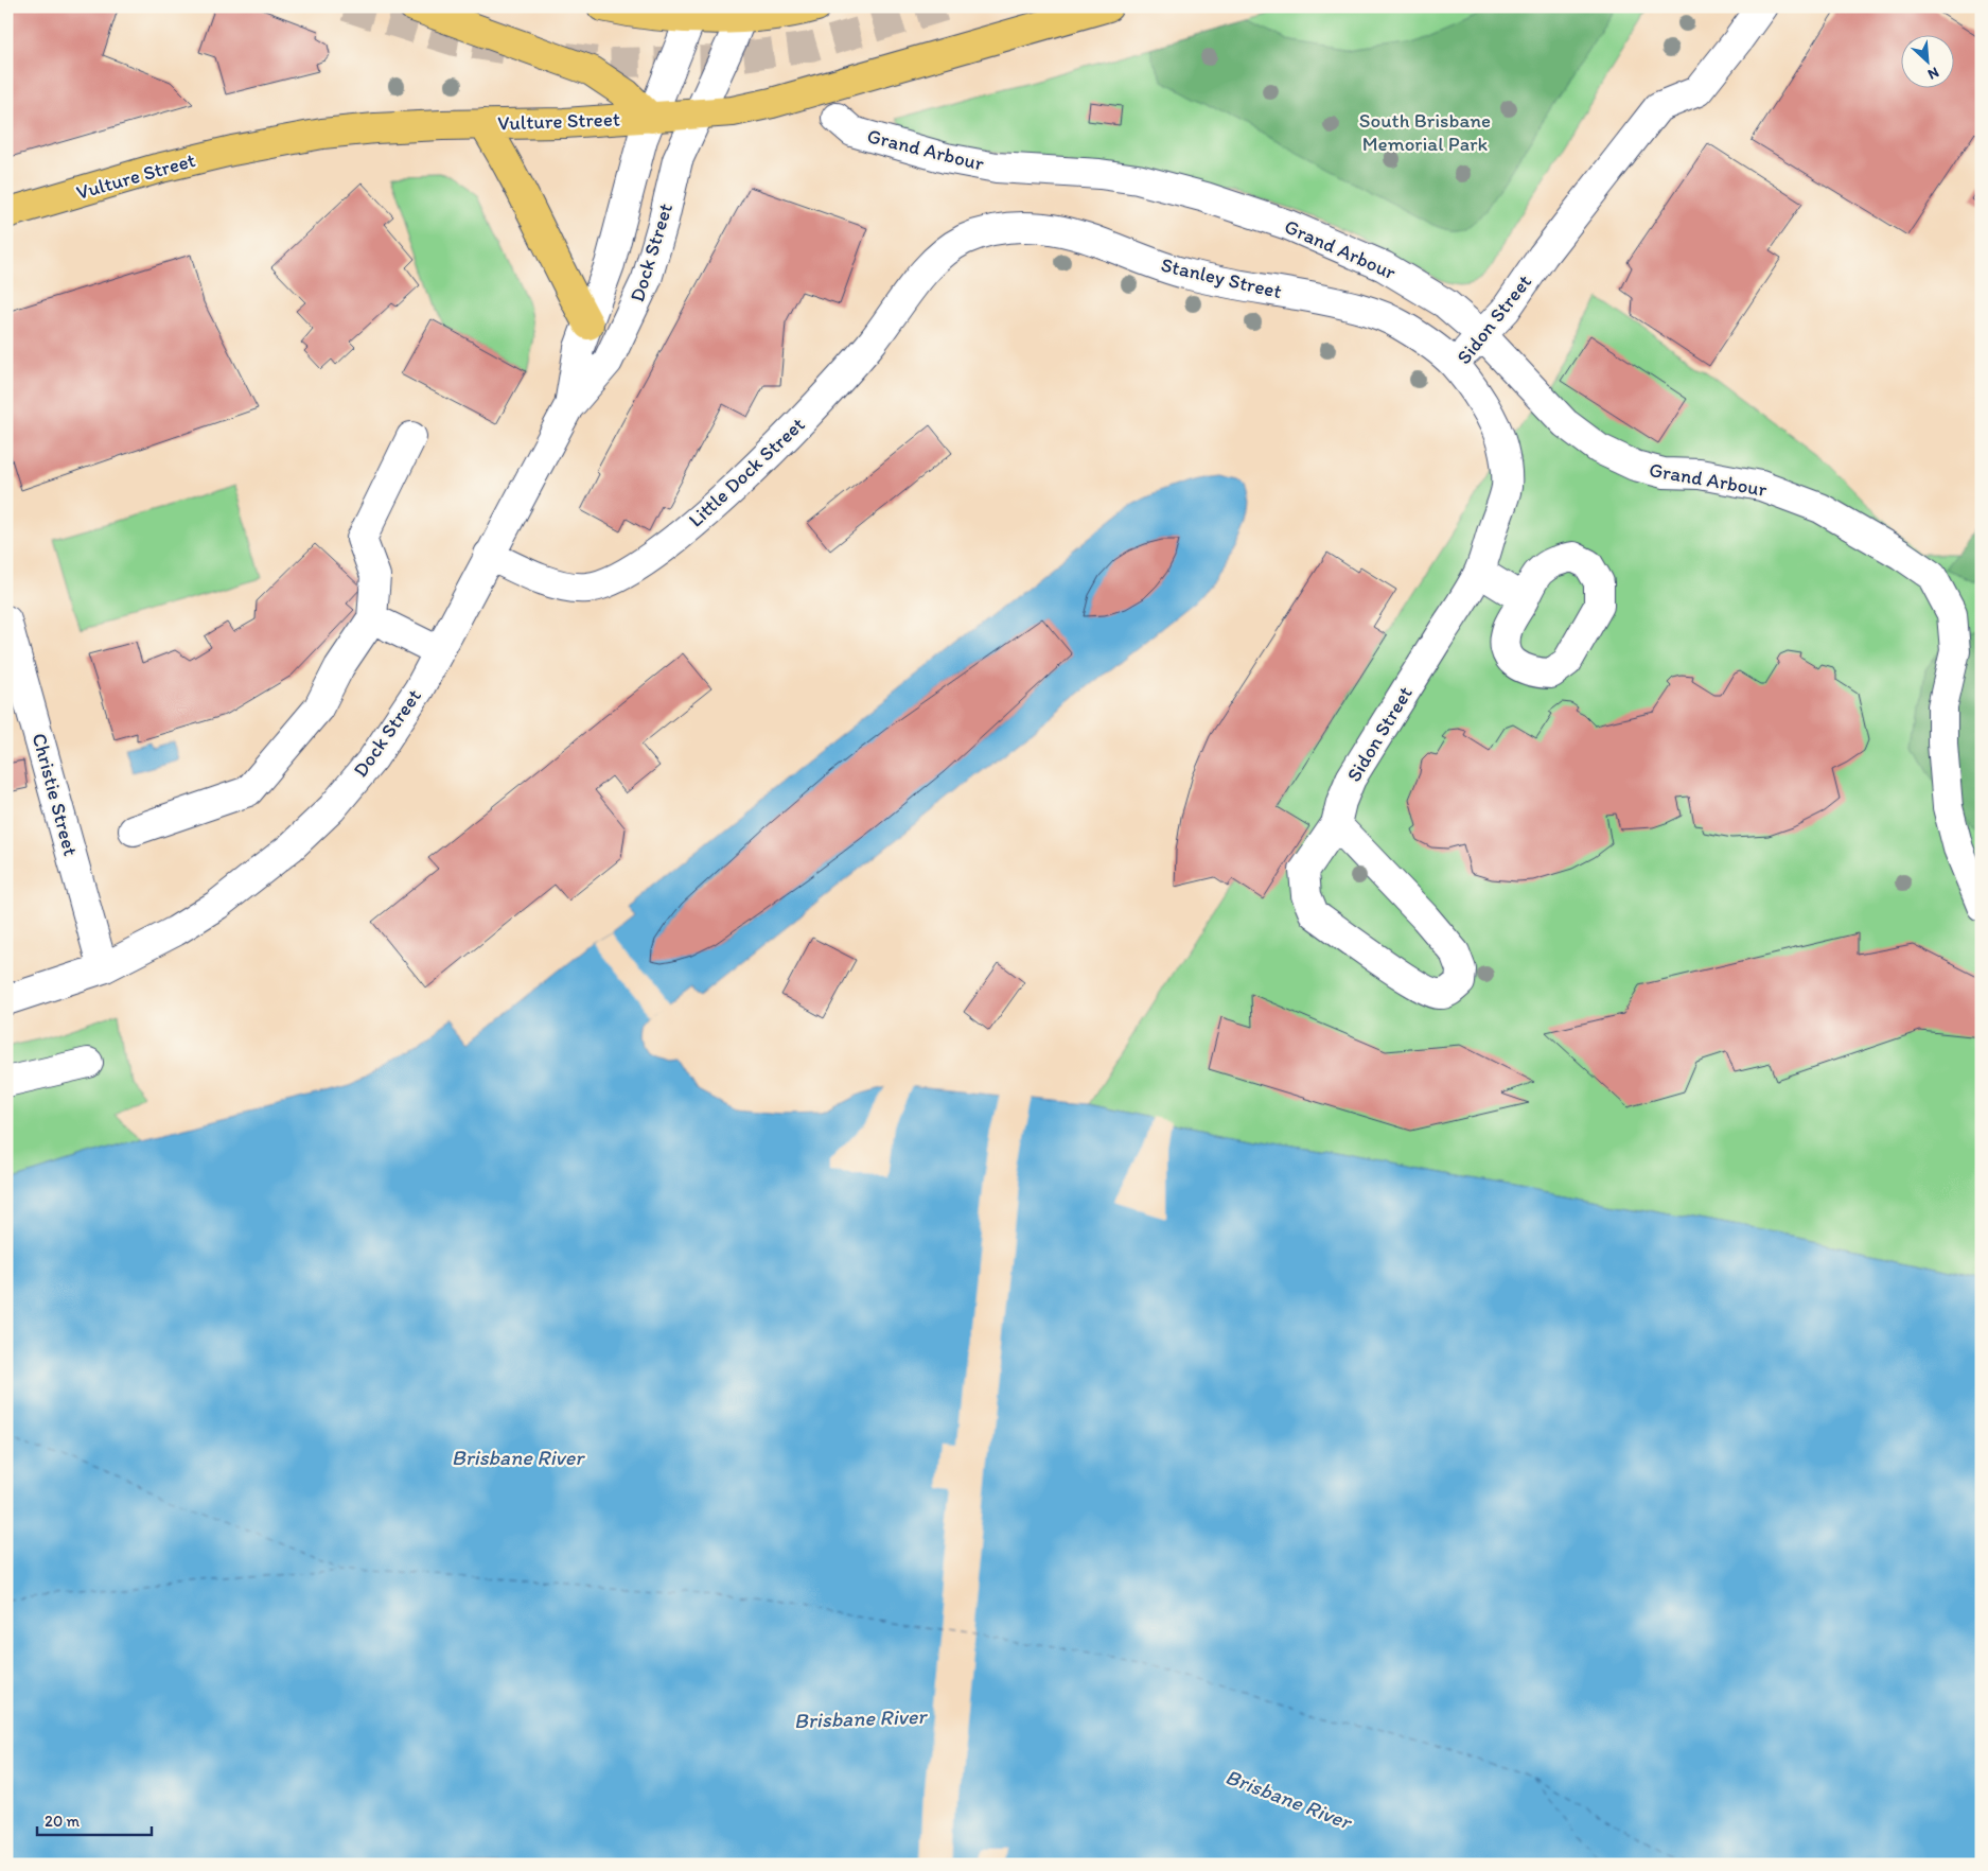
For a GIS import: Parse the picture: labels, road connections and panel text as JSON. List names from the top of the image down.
{
  "streets": {
    "main road": ["Vulture Street"],
    "street": [
      "Grand Arbour",
      "Dock Street",
      "Stanley Street",
      "Sidon Street",
      "Little Dock Street",
      "Christie Street"
    ]
  },
  "crossings": [
    ["Vulture Street", "Dock Street"],
    ["Grand Arbour", "Sidon Street"],
    ["Dock Street", "Little Dock Street"],
    ["Dock Street", "Christie Street"],
    ["Stanley Street", "Sidon Street"],
    ["Stanley Street", "Little Dock Street"]
  ],
  "water": ["Brisbane River"],
  "parks": ["South Brisbane Memorial Park"],
  "scale_bar": "20 m",
  "north": "bottom right"
}
